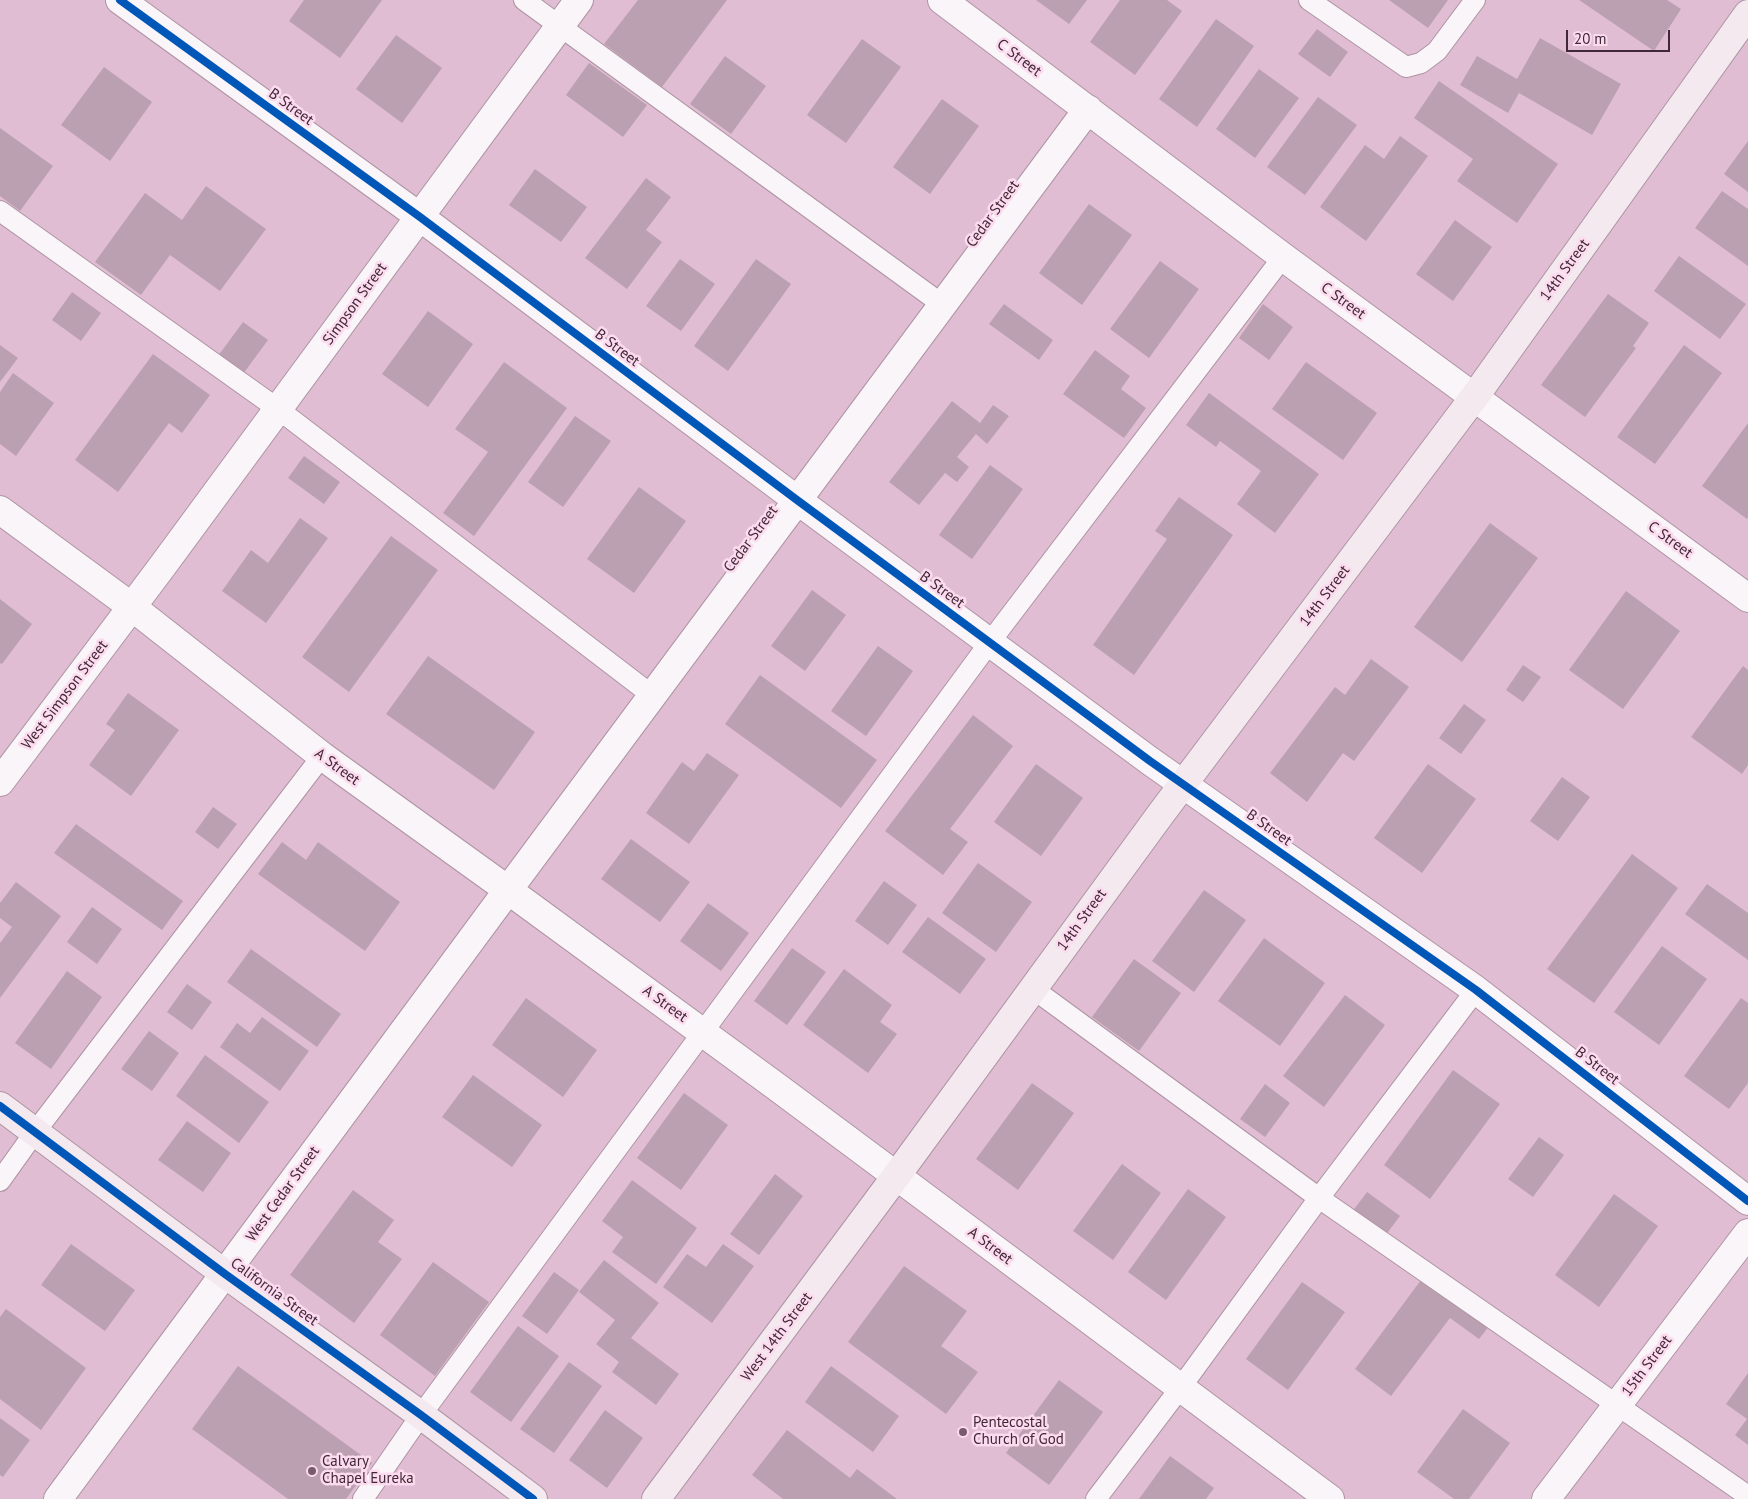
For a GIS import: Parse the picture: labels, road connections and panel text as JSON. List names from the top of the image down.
{
  "streets": {
    "street": [
      "C Street",
      "B Street",
      "Cedar Street",
      "14th Street",
      "Simpson Street",
      "West Simpson Street",
      "A Street",
      "West Cedar Street",
      "California Street",
      "West 14th Street",
      "15th Street"
    ]
  },
  "crossings": [
    ["C Street", "Cedar Street"],
    ["C Street", "14th Street"],
    ["B Street", "Cedar Street"],
    ["B Street", "14th Street"],
    ["B Street", "Simpson Street"],
    ["Cedar Street", "A Street"],
    ["Cedar Street", "West Cedar Street"],
    ["14th Street", "A Street"],
    ["14th Street", "West 14th Street"],
    ["Simpson Street", "West Simpson Street"],
    ["Simpson Street", "A Street"],
    ["West Simpson Street", "A Street"],
    ["A Street", "West Cedar Street"],
    ["A Street", "West 14th Street"],
    ["West Cedar Street", "California Street"]
  ],
  "places": ["Pentecostal Church of God", "Calvary Chapel Eureka"],
  "scale_bar": "20 m"
}
